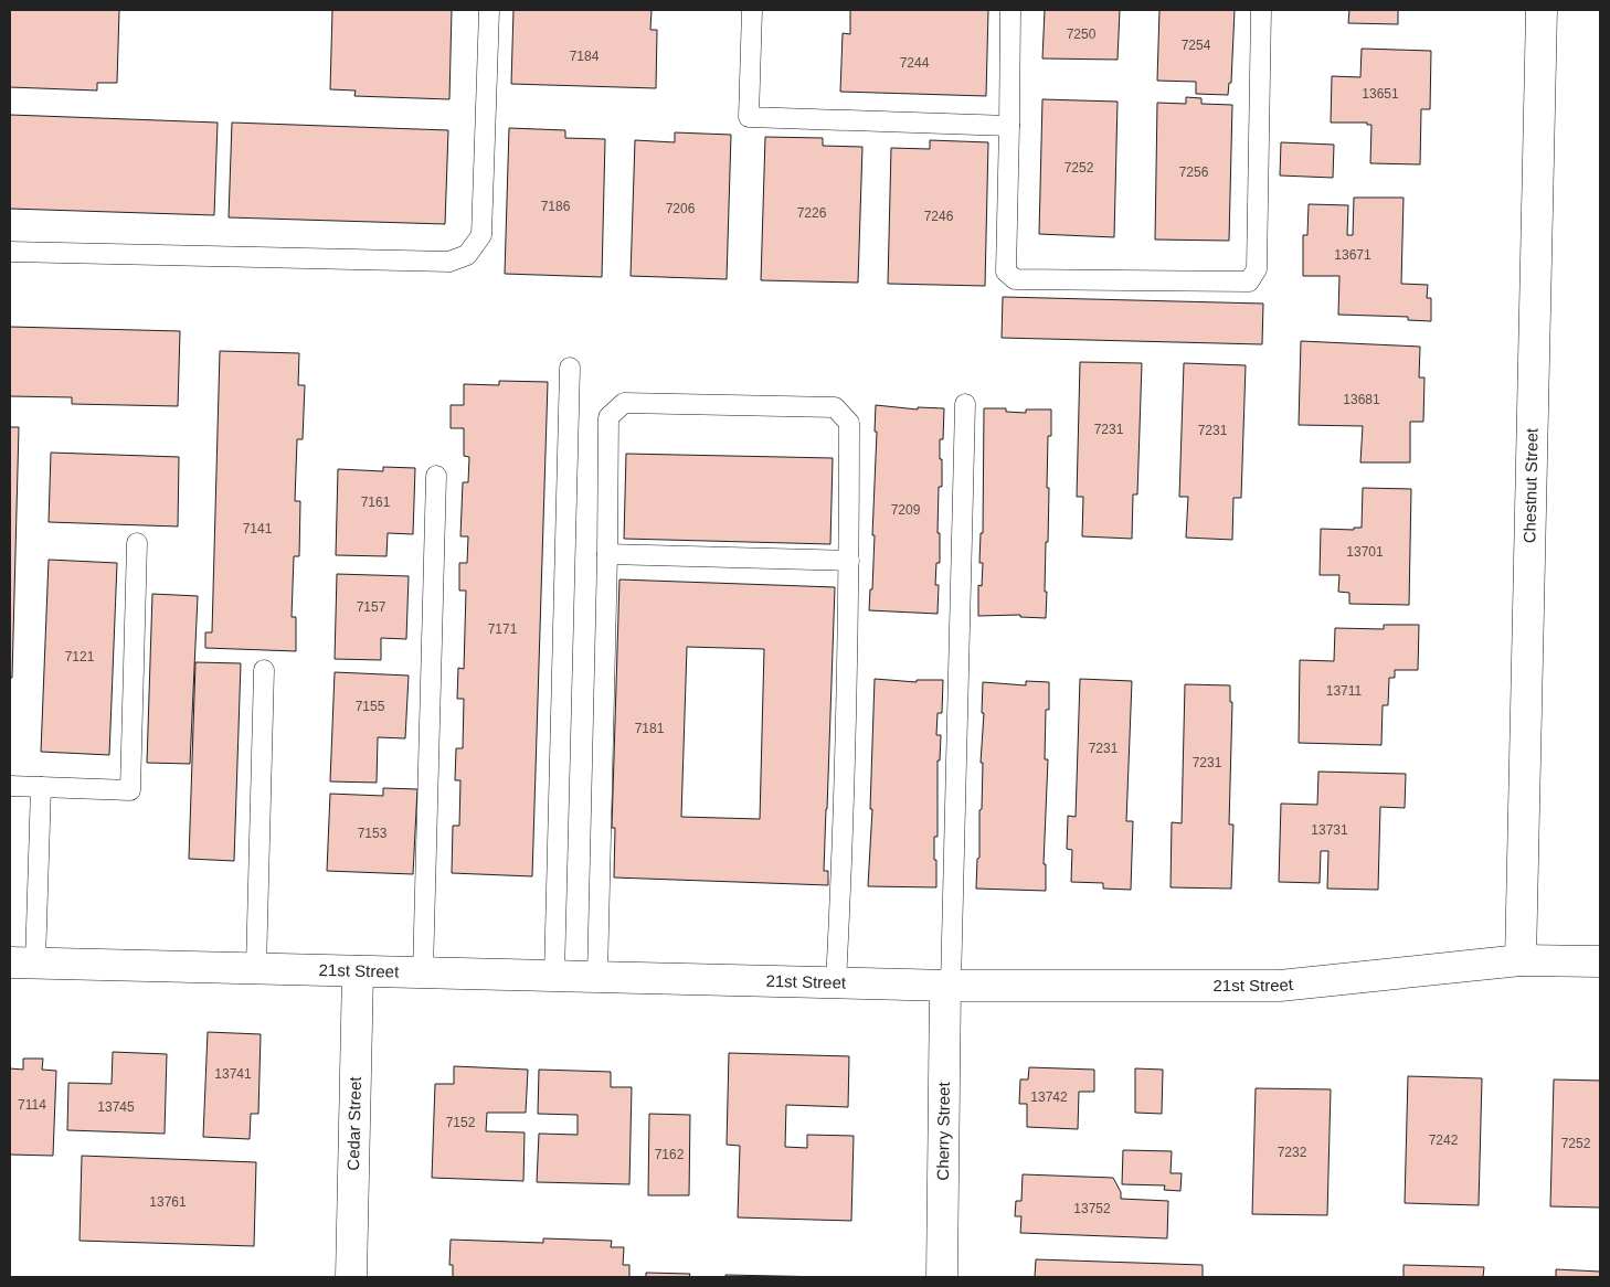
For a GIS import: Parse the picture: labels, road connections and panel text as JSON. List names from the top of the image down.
{
  "streets": {
    "street": [
      "Chestnut Street",
      "21st Street",
      "Cedar Street",
      "Cherry Street"
    ]
  },
  "crossings": [
    ["Chestnut Street", "21st Street"],
    ["21st Street", "Cedar Street"],
    ["21st Street", "Cherry Street"]
  ],
  "house_numbers": [
    "7250",
    "7254",
    "7184",
    "7244",
    "13651",
    "7252",
    "7256",
    "7186",
    "7206",
    "7226",
    "7246",
    "13671",
    "13681",
    "7231",
    "7231",
    "7161",
    "7209",
    "7141",
    "13701",
    "7157",
    "7171",
    "7121",
    "13711",
    "7155",
    "7181",
    "7231",
    "7231",
    "13731",
    "7153",
    "13741",
    "13742",
    "7114",
    "13745",
    "7152",
    "7242",
    "7252",
    "7232",
    "7162",
    "13761",
    "13752"
  ]
}
